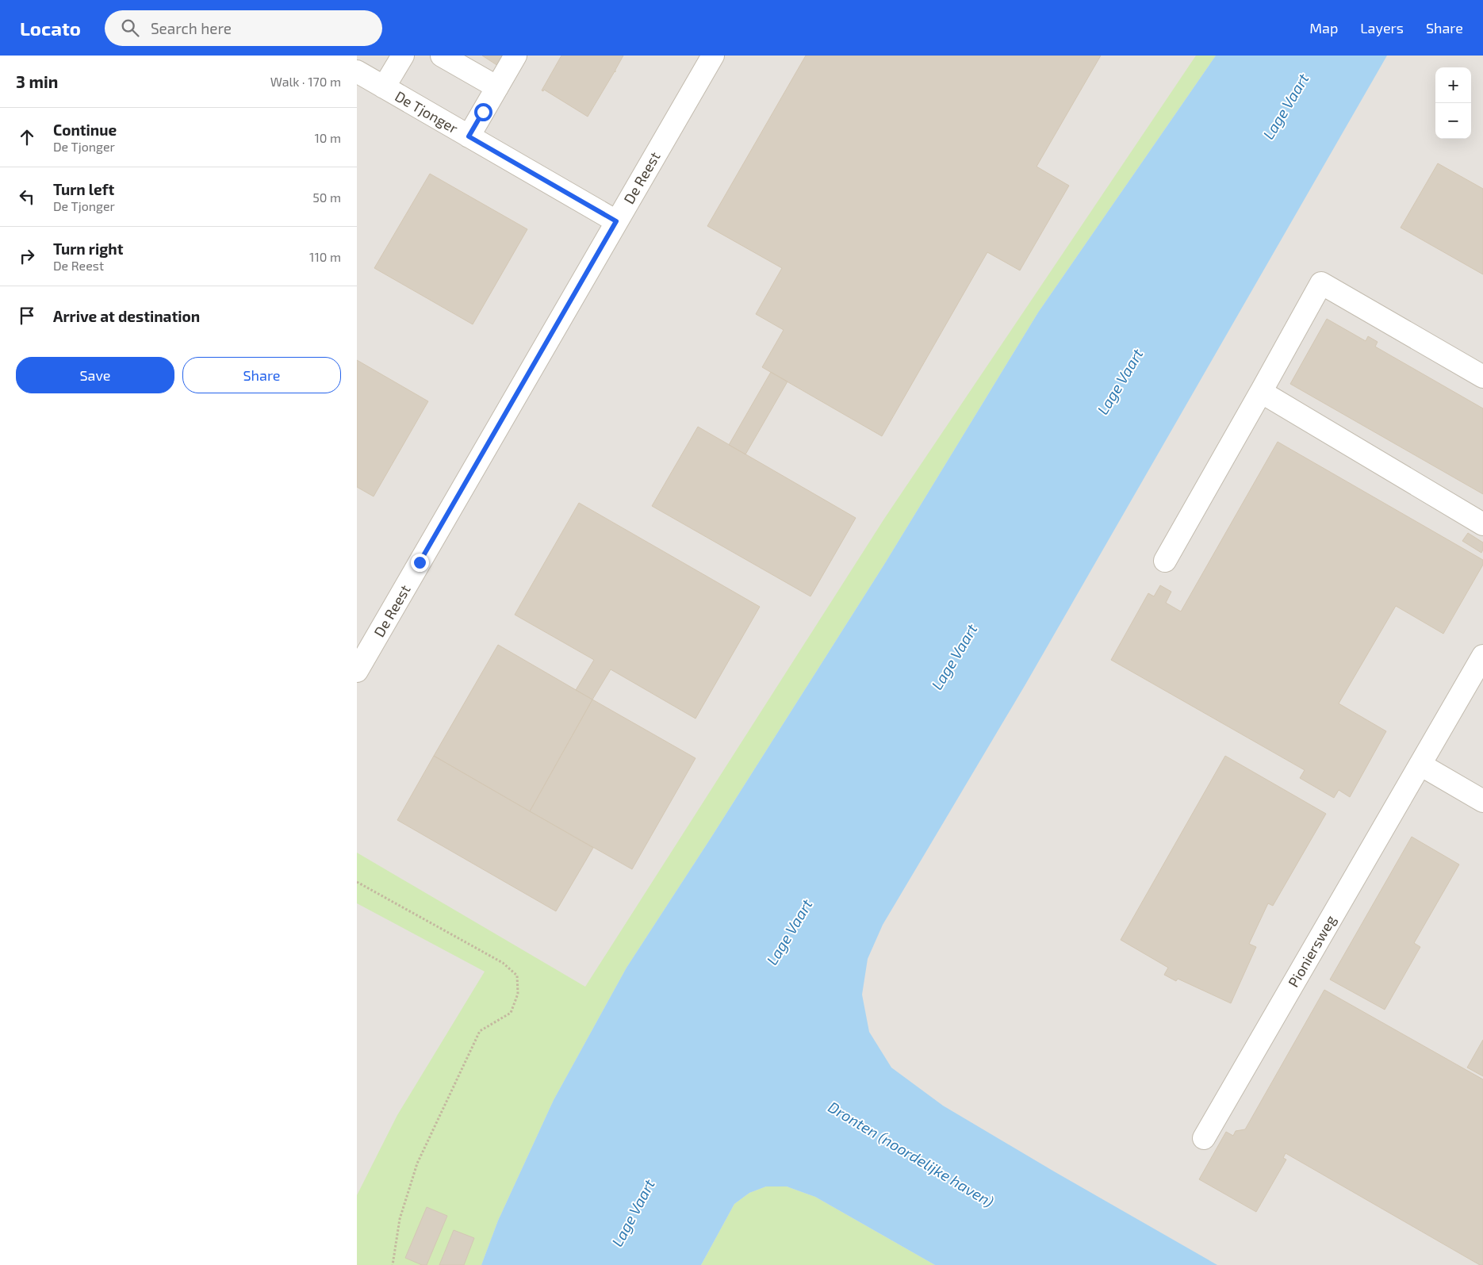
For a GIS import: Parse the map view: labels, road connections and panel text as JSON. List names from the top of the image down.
{
  "streets": {
    "street": ["De Tjonger", "De Reest", "Pioniersweg"]
  },
  "crossings": [
    ["De Tjonger", "De Reest"]
  ],
  "water": ["Lage Vaart", "Dronten (noordelijke haven)"],
  "page": {
    "header": "Locato",
    "search": "Search here",
    "nav": ["Map", "Layers", "Share"],
    "heading": ["3 min", "Walk · 170 m"],
    "map_buttons": ["+", "−"],
    "list": [
      ["Continue", "De Tjonger", "10 m"],
      ["Turn left", "De Tjonger", "50 m"],
      ["Turn right", "De Reest", "110 m"],
      "Arrive at destination"
    ],
    "buttons": ["Save", "Share"]
  }
}
